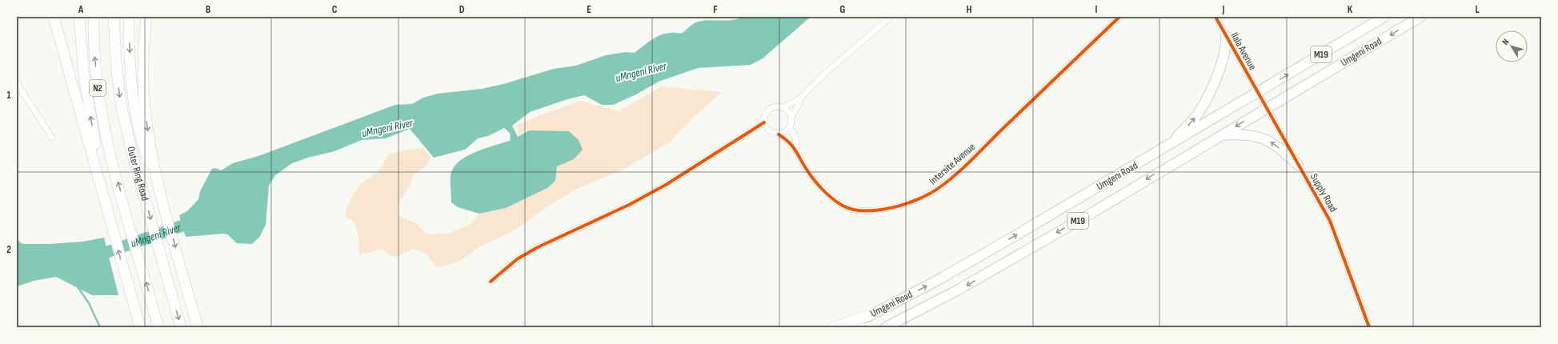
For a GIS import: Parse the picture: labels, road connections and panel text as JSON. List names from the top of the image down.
{
  "streets": {
    "highway": [
      "Umgeni Road",
      "M19",
      "N2",
      "Outer Ring Road"
    ],
    "street": ["Ilala Avenue", "Intersite Avenue", "Supply Road"]
  },
  "crossings": [
    ["Ilala Avenue", "Umgeni Road"],
    ["Ilala Avenue", "Supply Road"],
    ["Umgeni Road", "Supply Road"]
  ],
  "water": ["uMngeni River"],
  "north": "top left",
  "grid": {
    "columns": [
      "A",
      "B",
      "C",
      "D",
      "E",
      "F",
      "G",
      "H",
      "I",
      "J",
      "K",
      "L"
    ],
    "rows": ["1", "2"]
  }
}
